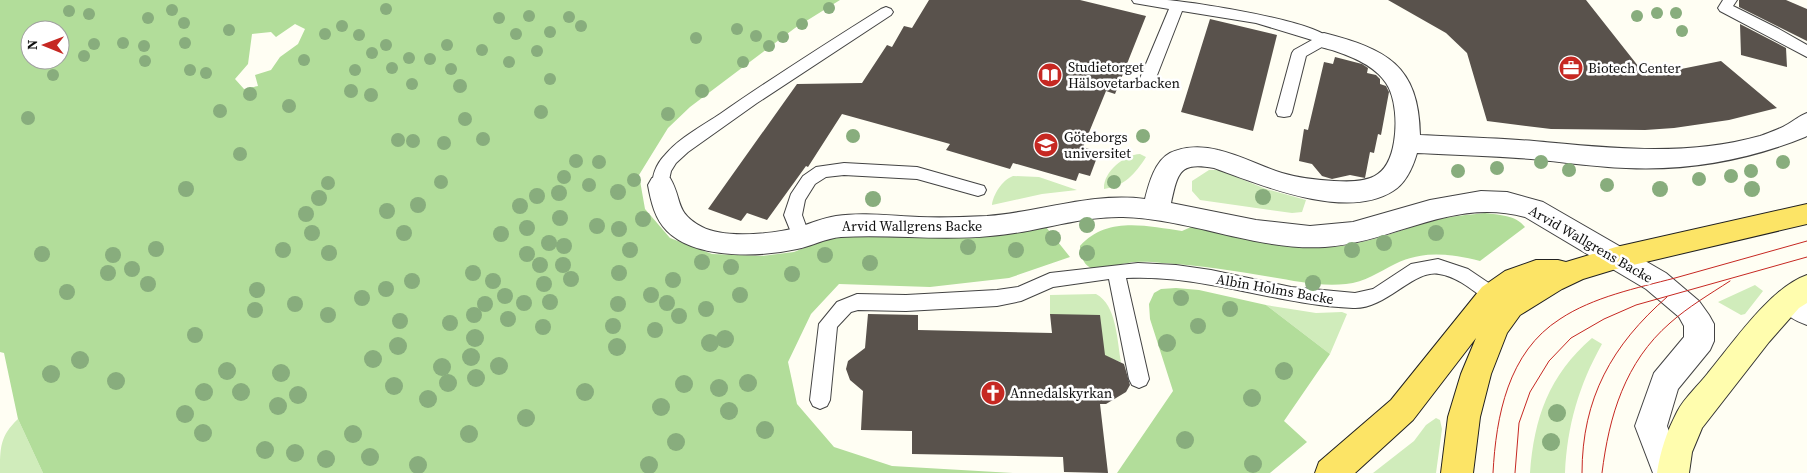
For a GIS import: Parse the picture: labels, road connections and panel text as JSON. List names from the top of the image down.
{
  "streets": {
    "street": ["Arvid Wallgrens Backe"],
    "lane": ["Albin Holms Backe"]
  },
  "places": {
    "office": ["Biotech Center"],
    "library": ["Studietorget Hälsovetarbacken"],
    "school or university": ["Göteborgs universitet"],
    "church": ["Annedalskyrkan"]
  },
  "north": "left"
}
